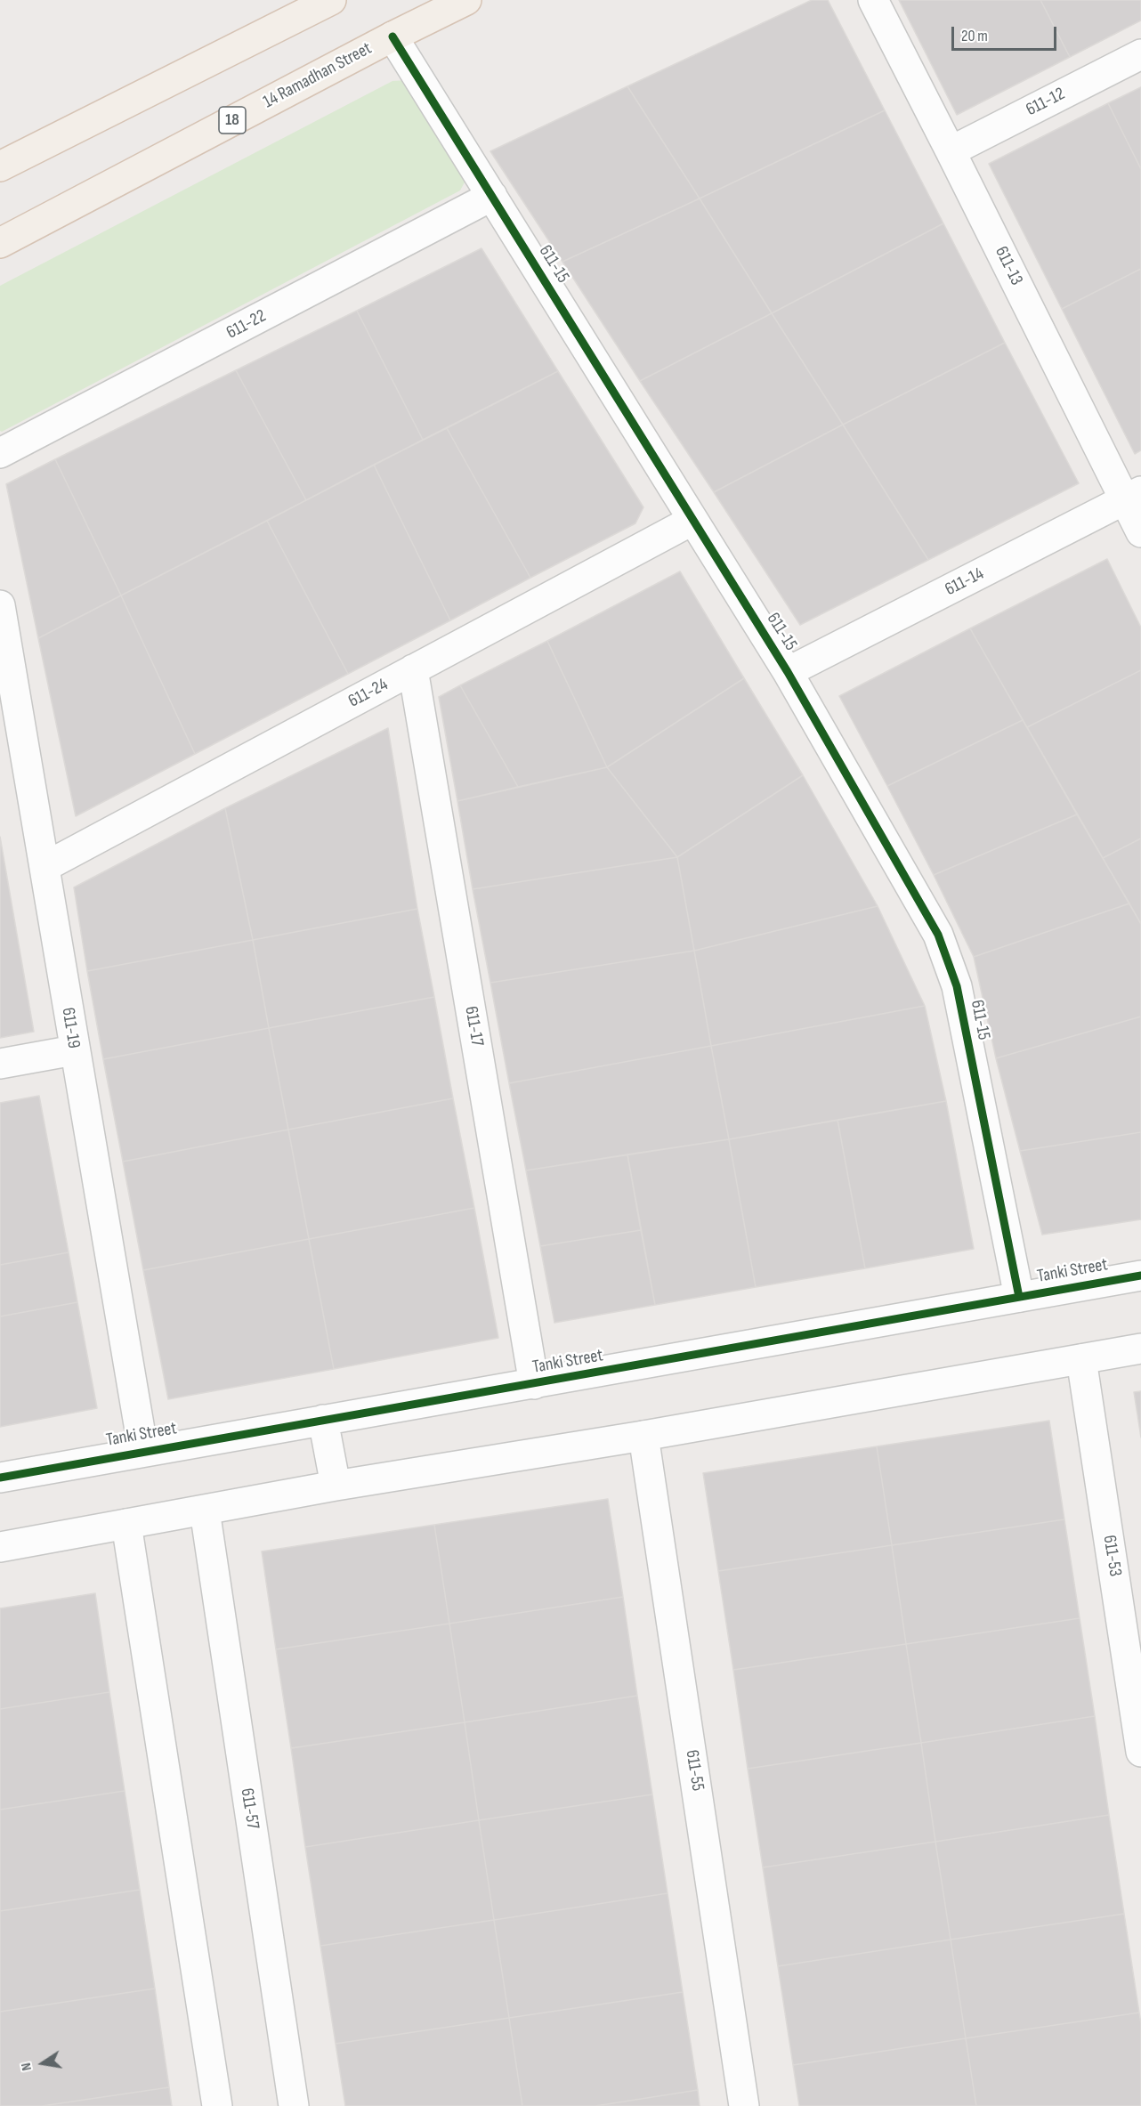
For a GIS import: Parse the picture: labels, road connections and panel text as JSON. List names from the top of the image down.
{
  "streets": {
    "main road": ["14 Ramadhan Street", "18"],
    "street": [
      "611-12",
      "611-15",
      "611-13",
      "611-22",
      "611-14",
      "611-24",
      "611-17",
      "611-19",
      "Tanki Street",
      "611-53",
      "611-55",
      "611-57"
    ]
  },
  "crossings": [
    ["14 Ramadhan Street", "611-15"],
    ["611-12", "611-13"],
    ["611-15", "611-22"],
    ["611-15", "611-14"],
    ["611-15", "611-24"],
    ["611-15", "Tanki Street"],
    ["611-13", "611-14"],
    ["611-24", "611-17"],
    ["611-24", "611-19"],
    ["611-17", "Tanki Street"],
    ["611-19", "Tanki Street"]
  ],
  "scale_bar": "20 m",
  "north": "left"
}
